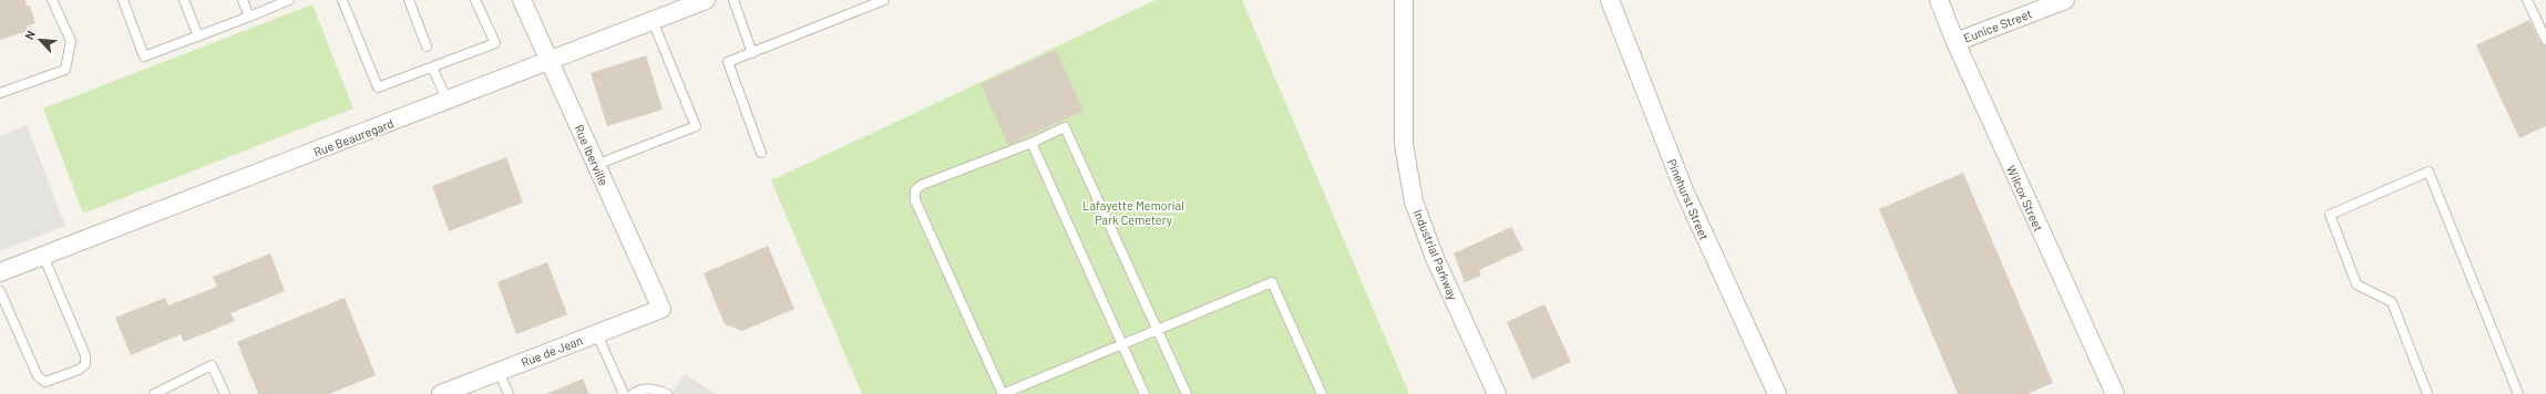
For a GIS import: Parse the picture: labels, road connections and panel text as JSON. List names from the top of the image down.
{
  "streets": {
    "street": [
      "Eunice Street",
      "Rue Beauregard",
      "Rue Iberville",
      "Wilcox Street",
      "Pinehurst Street",
      "Industrial Parkway",
      "Rue de Jean"
    ]
  },
  "crossings": [
    ["Eunice Street", "Wilcox Street"],
    ["Rue Beauregard", "Rue Iberville"],
    ["Rue Iberville", "Rue de Jean"]
  ],
  "parks": ["Lafayette Memorial Park Cemetery"],
  "north": "top left"
}
